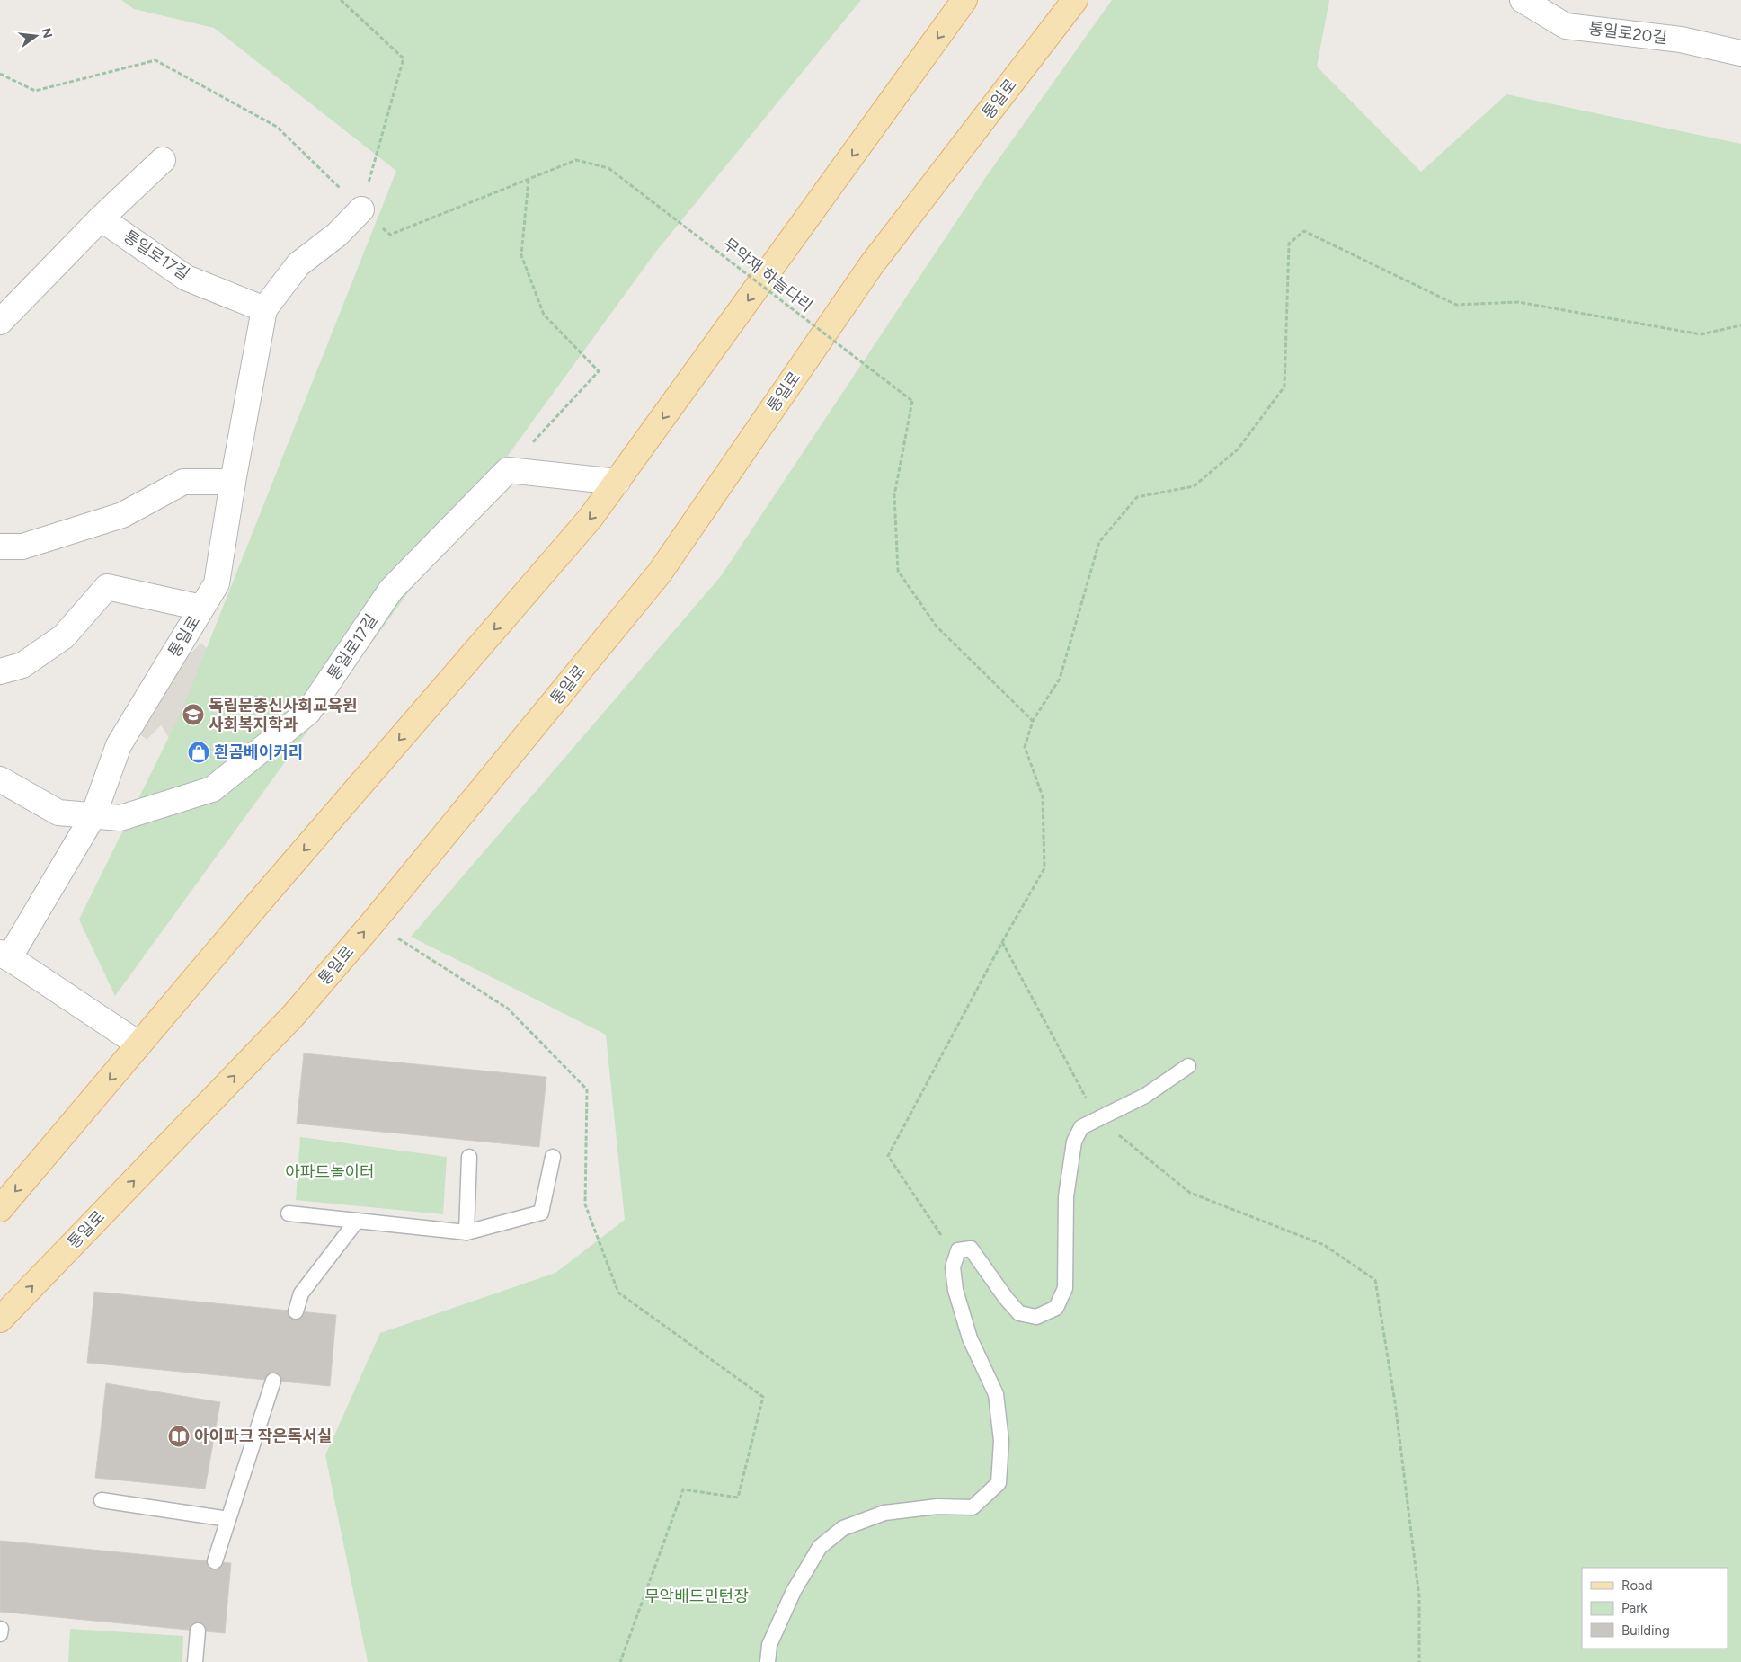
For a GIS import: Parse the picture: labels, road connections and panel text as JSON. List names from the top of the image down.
{
  "streets": {
    "main road": ["통일로"],
    "street": ["통일로20길", "통일로17길"],
    "path": ["무악재 하늘다리"]
  },
  "crossings": [
    ["통일로", "통일로17길"]
  ],
  "parks": ["아파트놀이터", "무악배드민턴장"],
  "places": {
    "school or university": ["독립문총신사회교육원 사회복지학과"],
    "shop": ["흰곰베이커리"],
    "library": ["아이파크 작은독서실"]
  },
  "legend": ["Road", "Park", "Building"],
  "north": "right"
}
